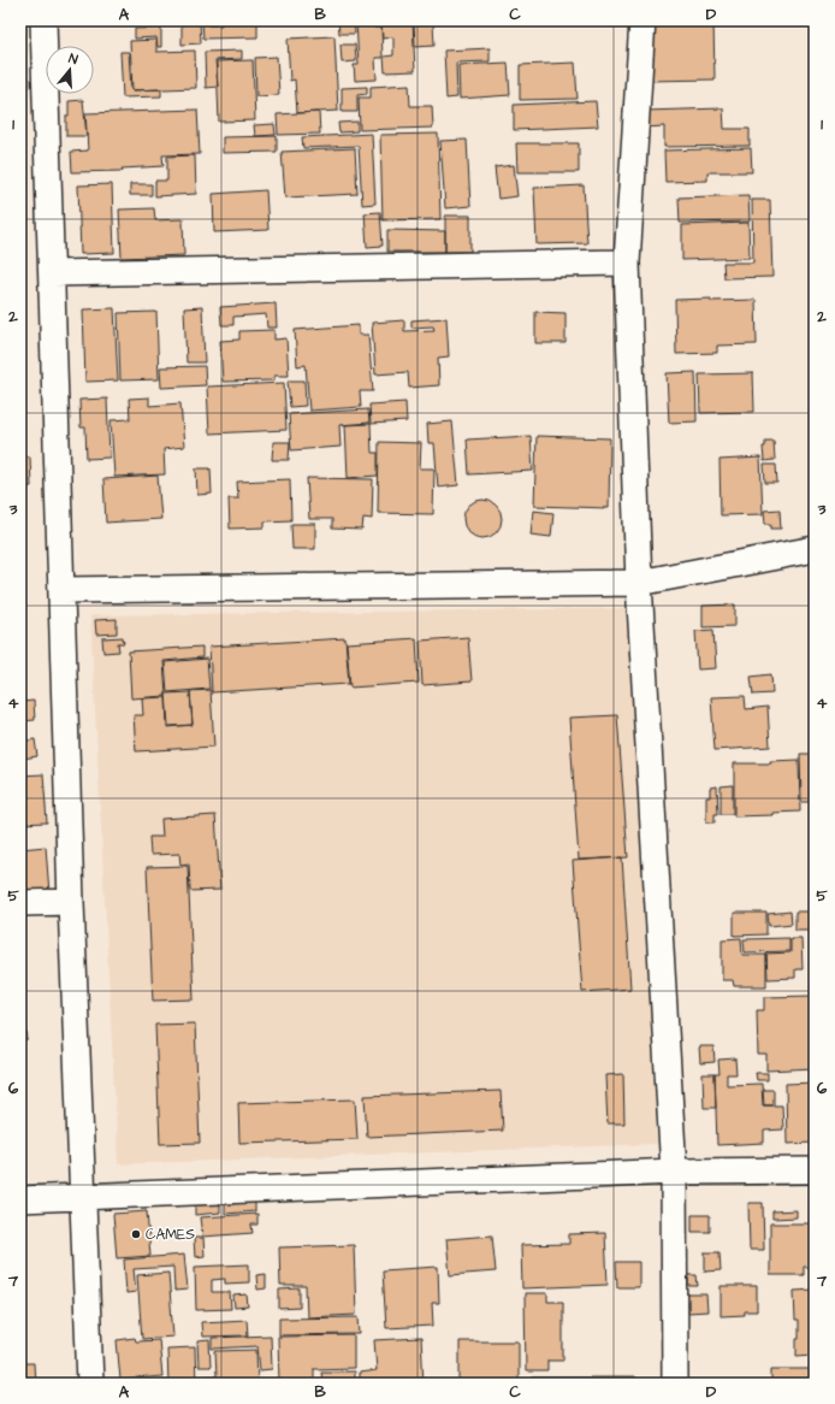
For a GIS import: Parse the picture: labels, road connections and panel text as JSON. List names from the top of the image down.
{
  "places": ["CAMES"],
  "north": "top",
  "grid": {
    "columns": [
      "A",
      "B",
      "C",
      "D"
    ],
    "rows": [
      "1",
      "2",
      "3",
      "4",
      "5",
      "6",
      "7"
    ]
  }
}
